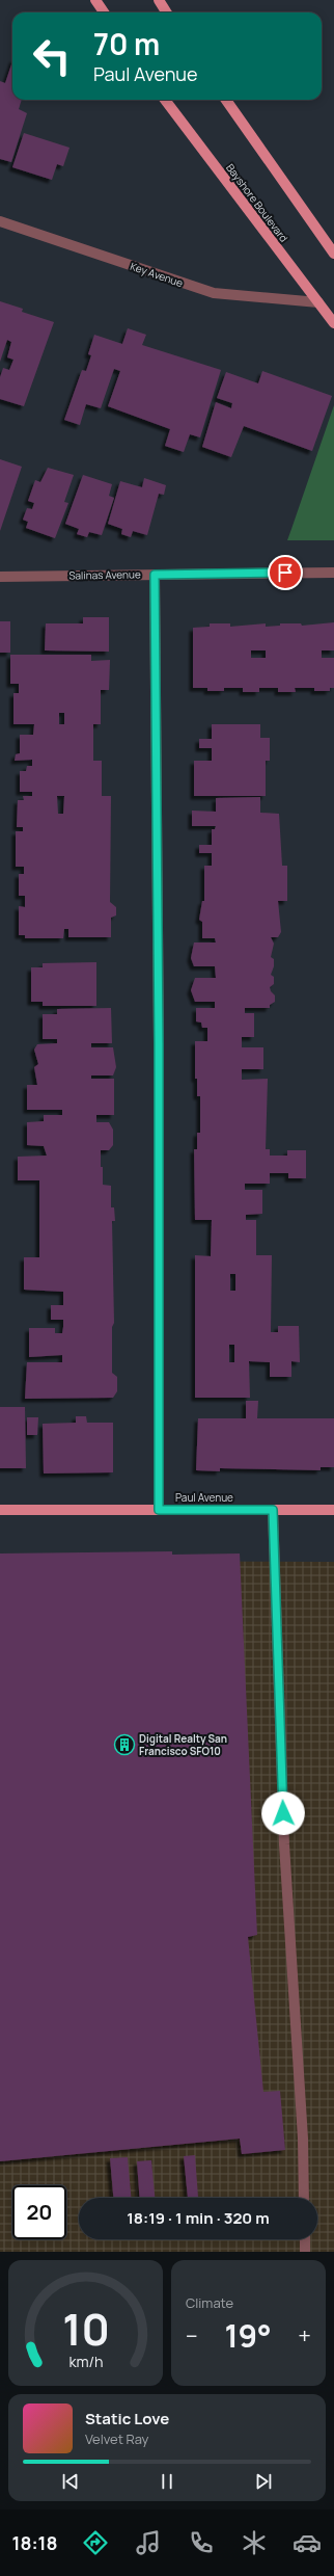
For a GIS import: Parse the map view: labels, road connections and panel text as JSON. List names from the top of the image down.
{
  "streets": {
    "main road": ["Bayshore Boulevard", "Paul Avenue"],
    "street": ["Key Avenue", "Salinas Avenue"]
  },
  "crossings": [
    ["Bayshore Boulevard", "Key Avenue"]
  ],
  "places": {
    "building": ["Digital Realty San Francisco SFO10"]
  },
  "page": {
    "turn": ["70 m", "Paul Avenue"],
    "limit": "20",
    "trip": "18:19 · 1 min · 320 m",
    "tile": "Climate",
    "heat": ["−", "19°", "+"],
    "song": ["Static Love", "Velvet Ray"],
    "tabs": "18:18",
    "gauge": ["10", "km/h"]
  }
}
